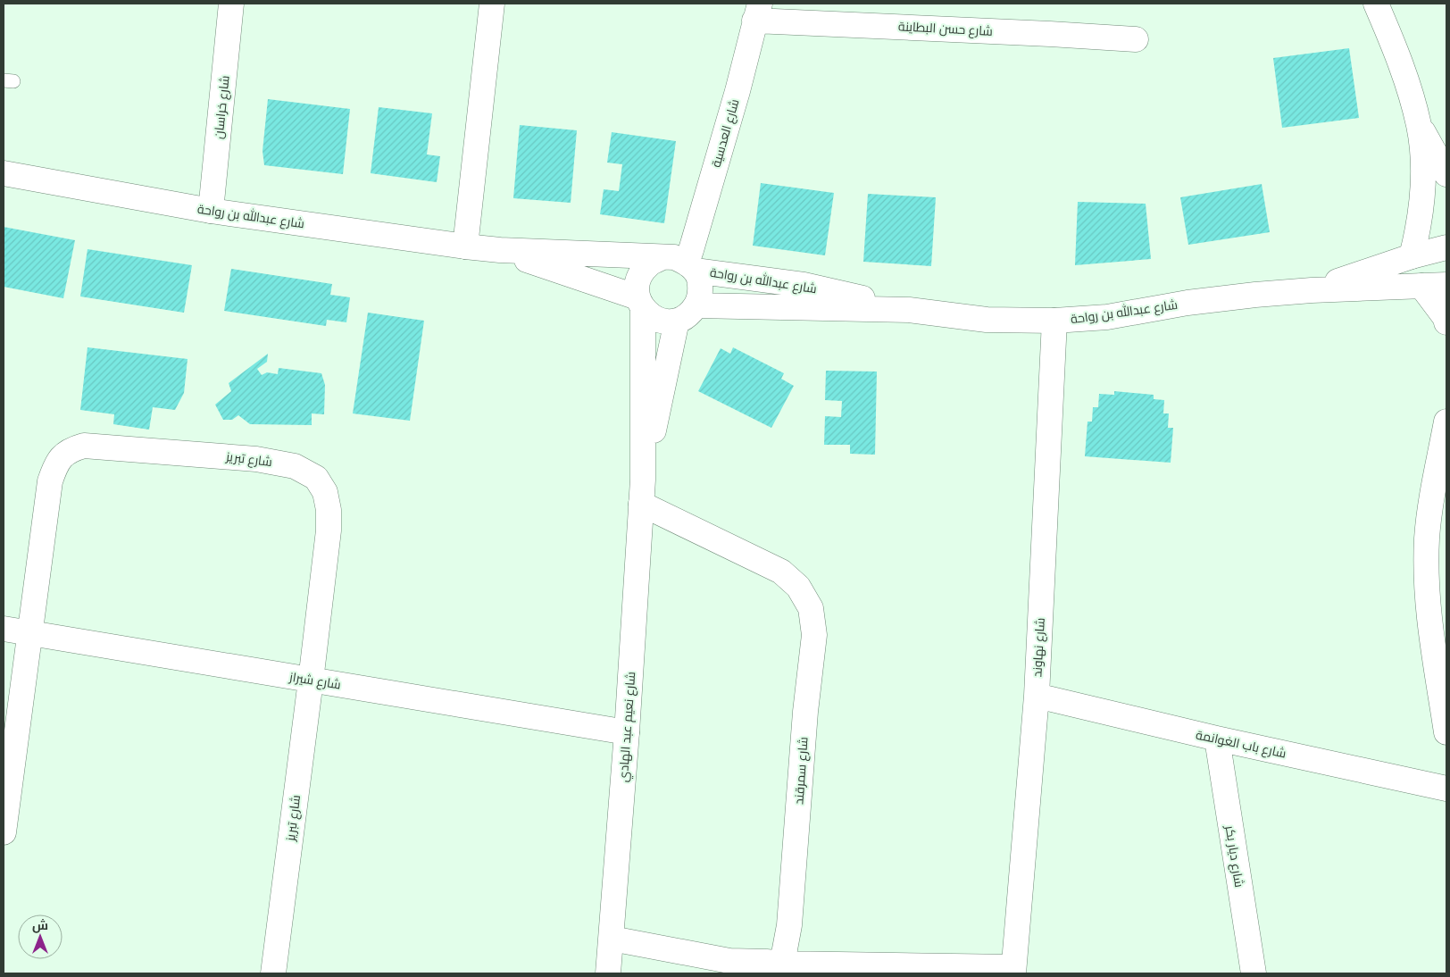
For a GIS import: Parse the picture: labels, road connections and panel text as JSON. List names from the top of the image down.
{
  "streets": {
    "street": [
      "شارع حسن البطاينة",
      "شارع خراسان",
      "شارع العدسية",
      "شارع عبدالله بن رواحة",
      "شارع تبريز",
      "شارع نهاوند",
      "شارع شيراز",
      "شارع نعيم عبد الهادي",
      "شارع باب الغوانمة",
      "شارع سمرقند",
      "شارع ديار بكر"
    ]
  },
  "crossings": [
    ["شارع حسن البطاينة", "شارع العدسية"],
    ["شارع خراسان", "شارع عبدالله بن رواحة"],
    ["شارع العدسية", "شارع عبدالله بن رواحة"],
    ["شارع العدسية", "شارع نعيم عبد الهادي"],
    ["شارع عبدالله بن رواحة", "شارع نهاوند"],
    ["شارع عبدالله بن رواحة", "شارع نعيم عبد الهادي"],
    ["شارع تبريز", "شارع شيراز"],
    ["شارع نهاوند", "شارع باب الغوانمة"],
    ["شارع شيراز", "شارع نعيم عبد الهادي"],
    ["شارع نعيم عبد الهادي", "شارع سمرقند"],
    ["شارع باب الغوانمة", "شارع ديار بكر"]
  ],
  "north": "top"
}
